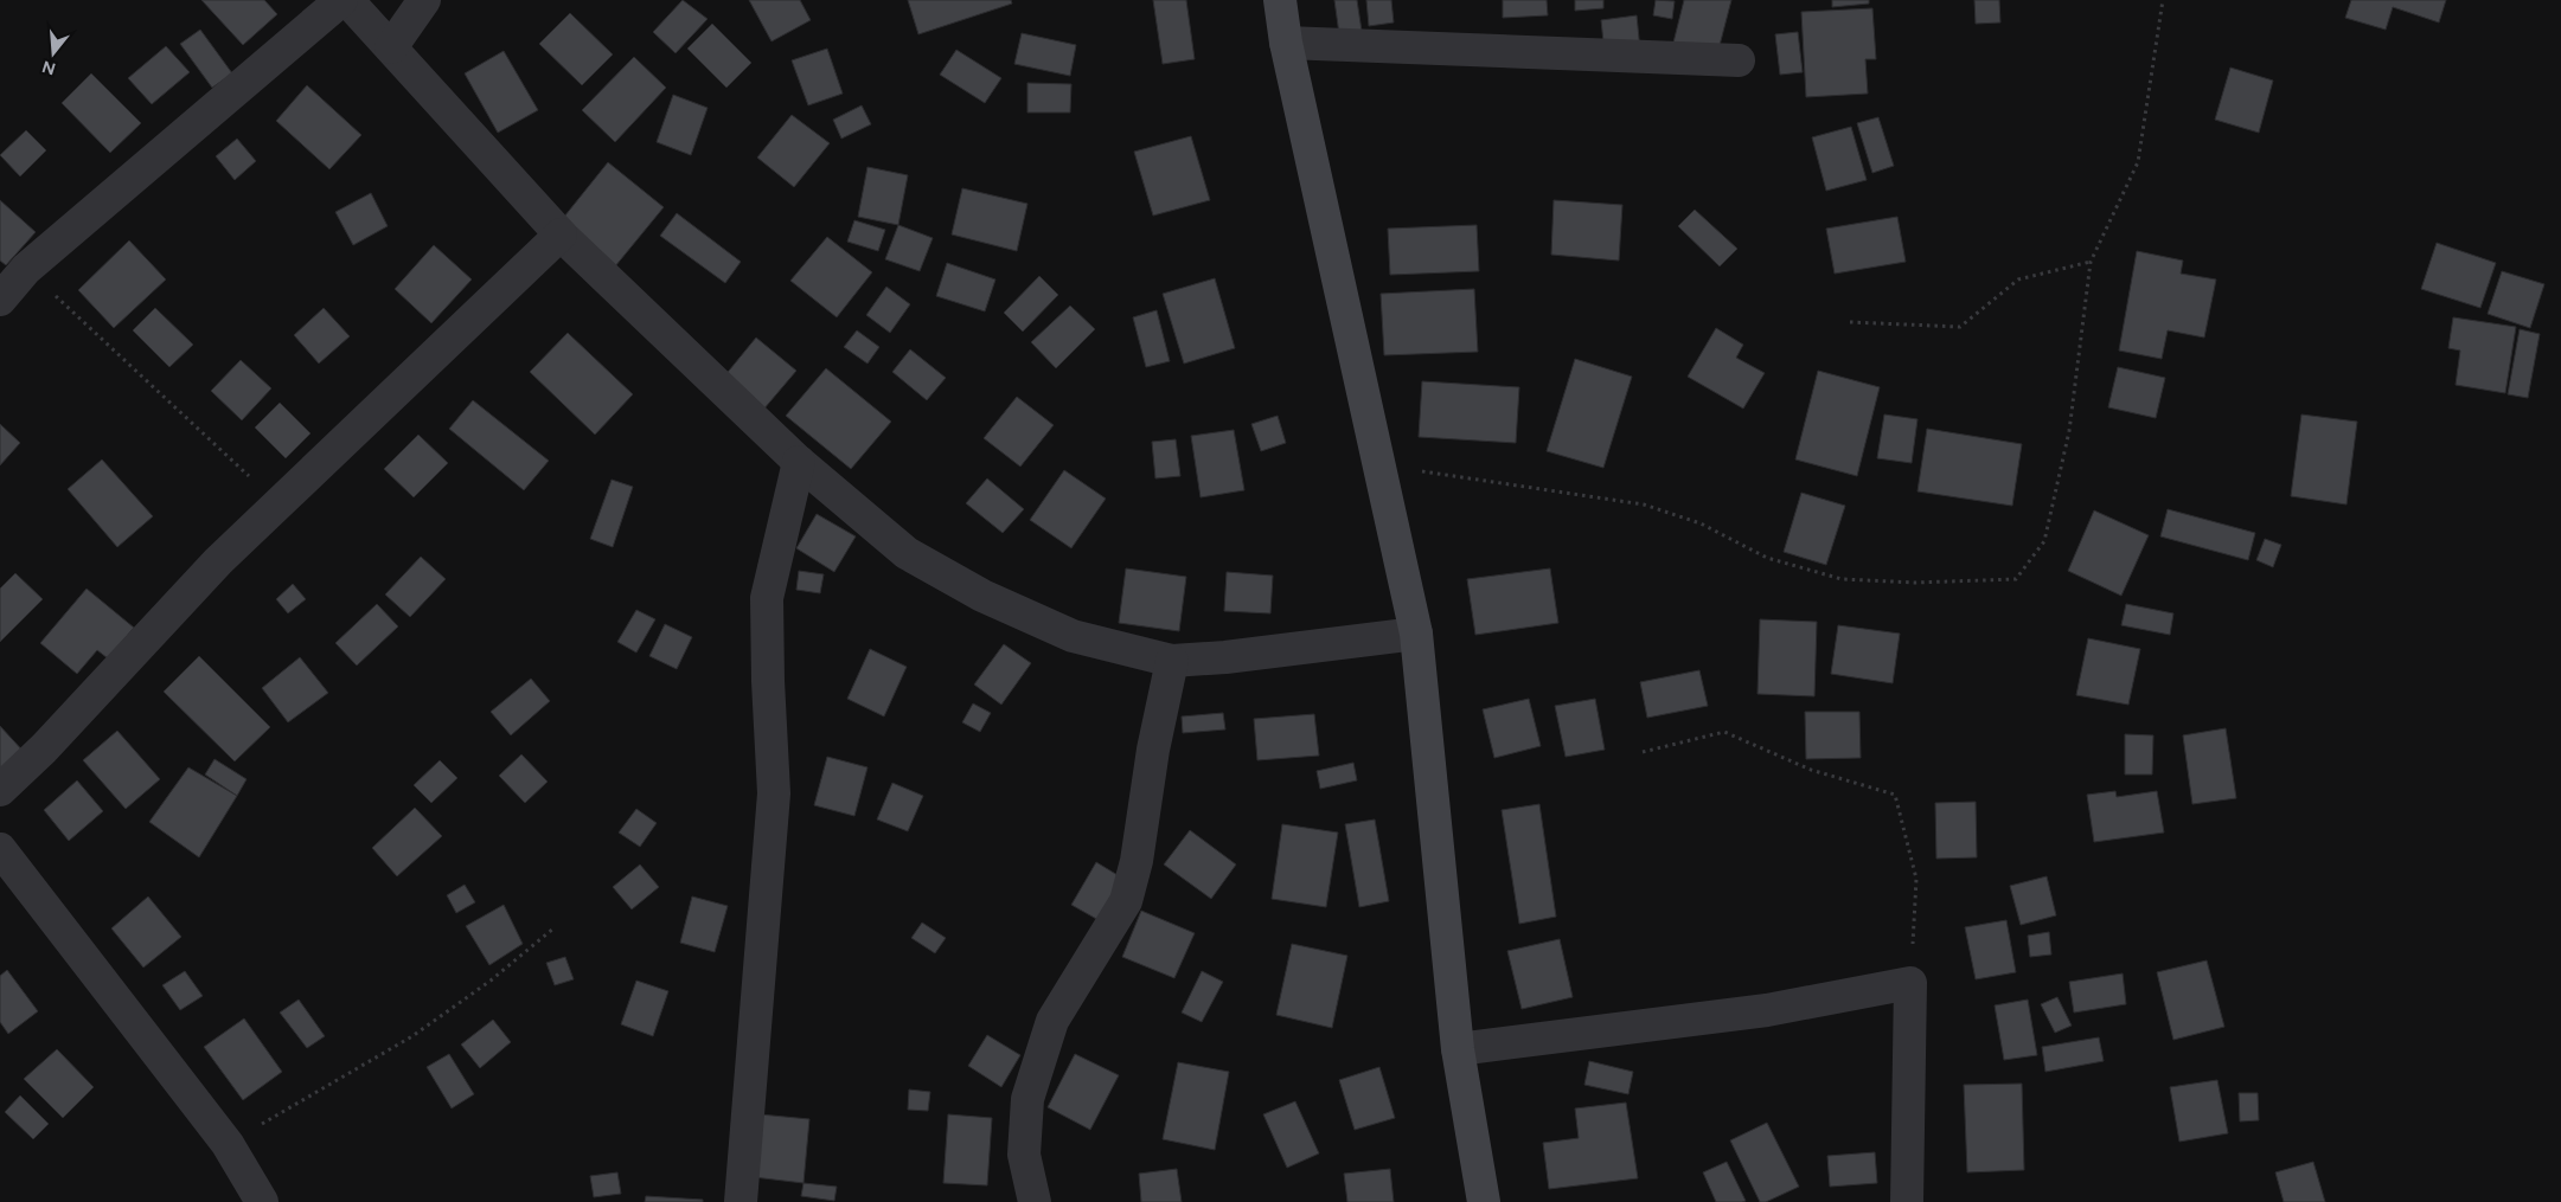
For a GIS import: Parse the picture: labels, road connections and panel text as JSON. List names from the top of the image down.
{
  "north": "bottom"
}
